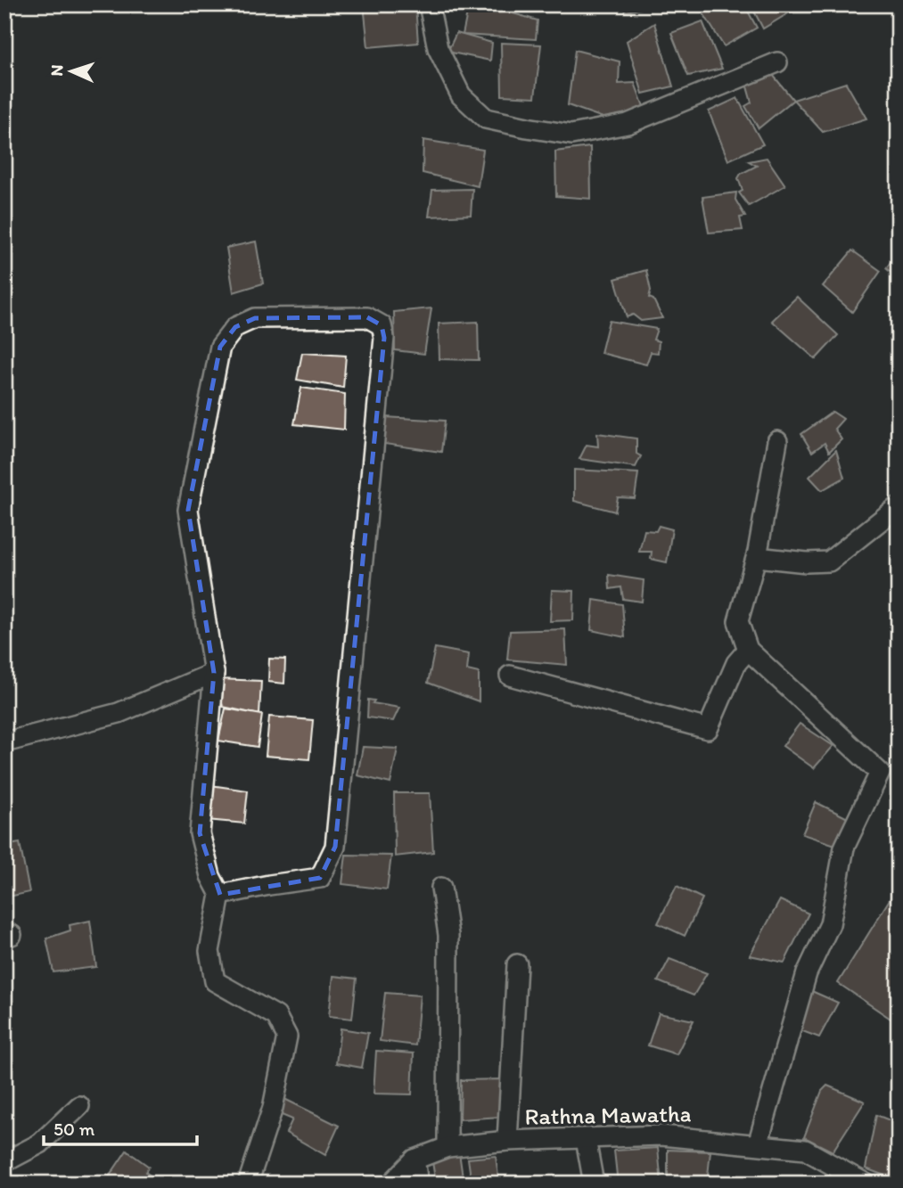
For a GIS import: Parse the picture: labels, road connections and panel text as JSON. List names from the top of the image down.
{
  "streets": {
    "street": ["Rathna Mawatha"]
  },
  "scale_bar": "50 m",
  "north": "left"
}
